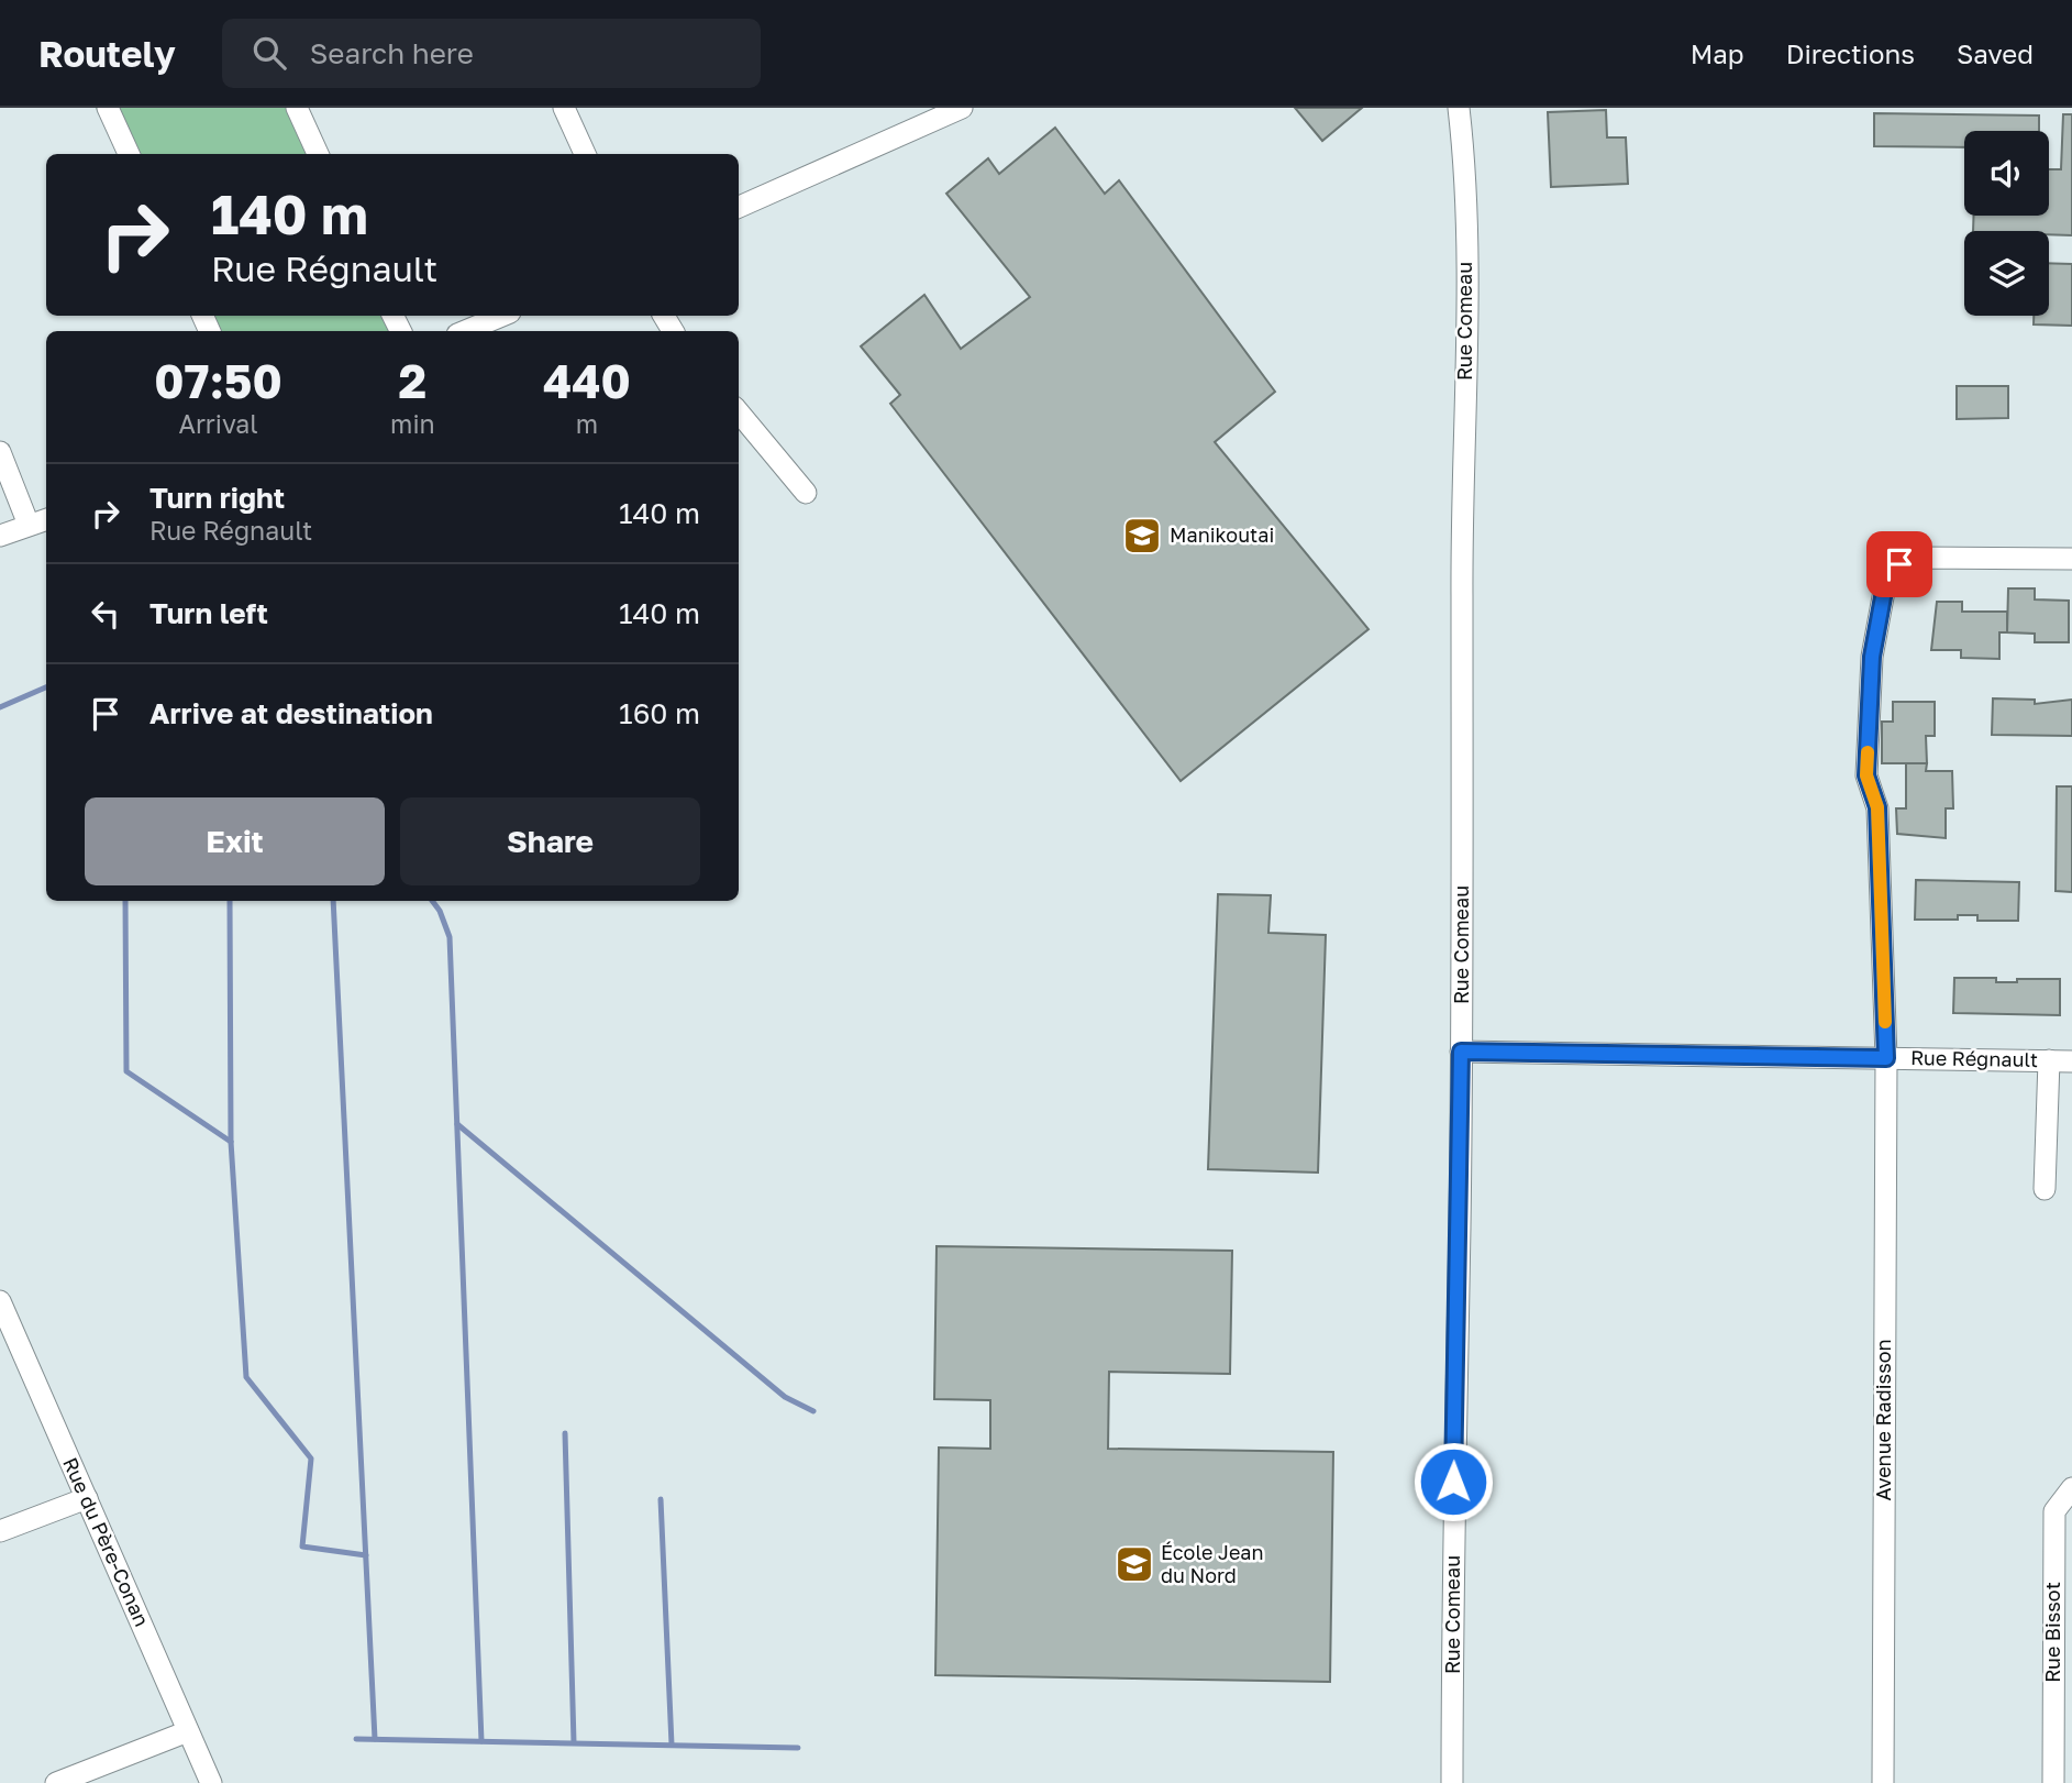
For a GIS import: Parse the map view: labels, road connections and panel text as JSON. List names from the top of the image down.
{
  "streets": {
    "street": [
      "Rue Comeau",
      "Rue Régnault",
      "Avenue Radisson",
      "Rue du Père-Conan",
      "Rue Bissot"
    ]
  },
  "crossings": [
    ["Rue Comeau", "Rue Régnault"],
    ["Rue Régnault", "Avenue Radisson"]
  ],
  "places": {
    "school or university": ["Manikoutai", "École Jean du Nord"]
  },
  "page": {
    "header": "Routely",
    "search": "Search here",
    "nav": ["Map", "Directions", "Saved"],
    "turn": ["140 m", "Rue Régnault"],
    "eta": [
      "07:50",
      "Arrival",
      "2",
      "min",
      "440",
      "m"
    ],
    "list": [
      {
        "name": "Turn right",
        "note": "Rue Régnault",
        "value": "140 m"
      },
      {
        "name": "Turn left",
        "value": "140 m"
      },
      {
        "name": "Arrive at destination",
        "value": "160 m"
      }
    ],
    "buttons": ["Exit", "Share"]
  }
}
